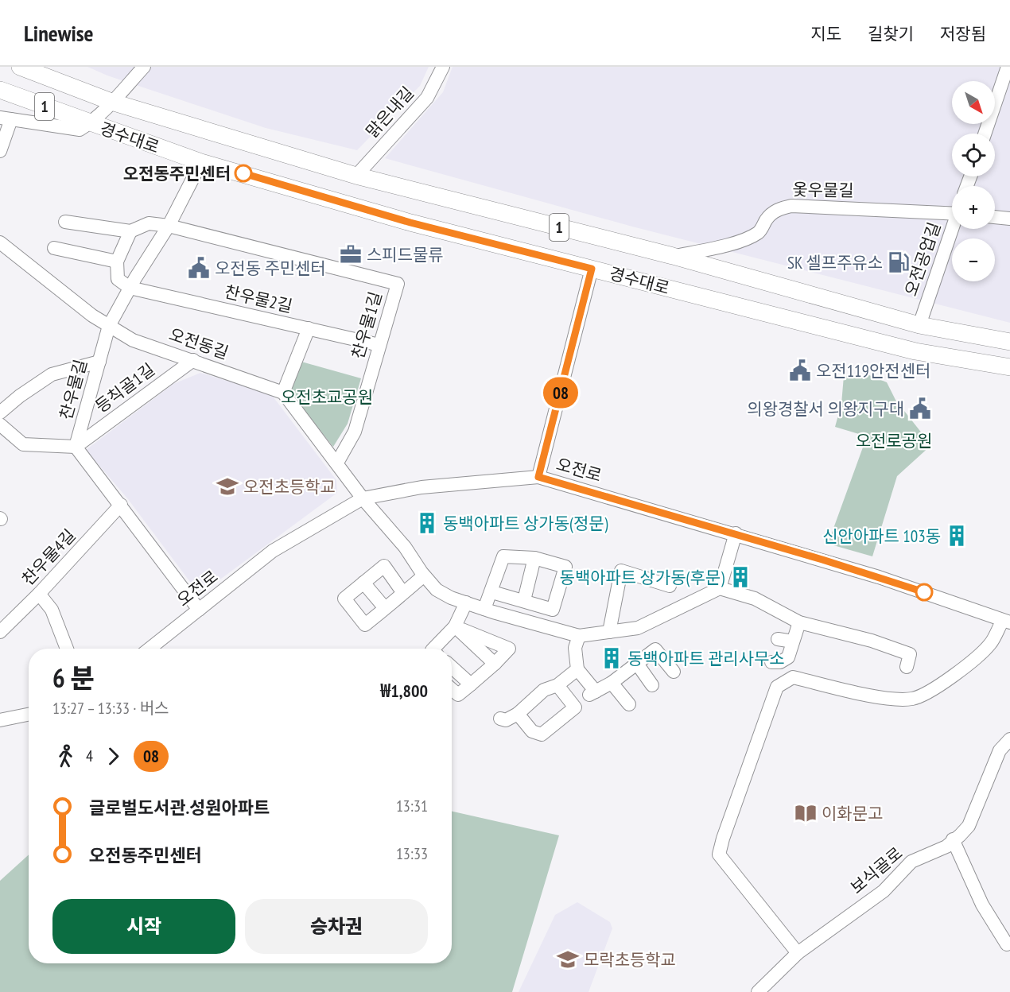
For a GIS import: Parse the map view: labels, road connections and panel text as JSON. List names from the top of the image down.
{
  "streets": {
    "main road": ["1", "경수대로"],
    "street": [
      "맑은내길",
      "옻우물길",
      "오전공업길",
      "찬우물2길",
      "찬우물1길",
      "오전동길",
      "등칙골1길",
      "찬우물길",
      "오전로",
      "찬우물4길",
      "보식골로"
    ]
  },
  "crossings": [
    ["맑은내길", "경수대로"],
    ["경수대로", "옻우물길"],
    ["경수대로", "오전공업길"],
    ["경수대로", "찬우물길"],
    ["찬우물2길", "찬우물1길"],
    ["찬우물2길", "찬우물길"],
    ["찬우물1길", "찬우물길"],
    ["오전동길", "등칙골1길"],
    ["오전동길", "찬우물길"],
    ["등칙골1길", "찬우물길"]
  ],
  "parks": ["오전초교공원", "오전로공원"],
  "places": {
    "other": ["오전동주민센터"],
    "office": ["스피드물류"],
    "fuel station": ["SK 셀프주유소"],
    "public building": ["오전동 주민센터", "오전119안전센터", "의왕경찰서 의왕지구대"],
    "school or university": ["오전초등학교", "모락초등학교"],
    "building": [
      "동백아파트 상가동(정문)",
      "신안아파트 103동",
      "동백아파트 상가동(후문)",
      "동백아파트 관리사무소"
    ],
    "library": ["이화문고"]
  },
  "lines": ["bus line 08"],
  "north": "bottom right",
  "page": {
    "header": "Linewise",
    "nav": ["지도", "길찾기", "저장됨"],
    "on_map": "08",
    "map_buttons": ["+", "−"],
    "heading": ["6 분", "13:27 – 13:33 · 버스", "₩1,800"],
    "legs": ["4", "08"],
    "list": [
      {
        "name": "글로벌도서관.성원아파트",
        "value": "13:31"
      },
      {
        "name": "오전동주민센터",
        "value": "13:33"
      }
    ],
    "buttons": ["시작", "승차권"]
  }
}
